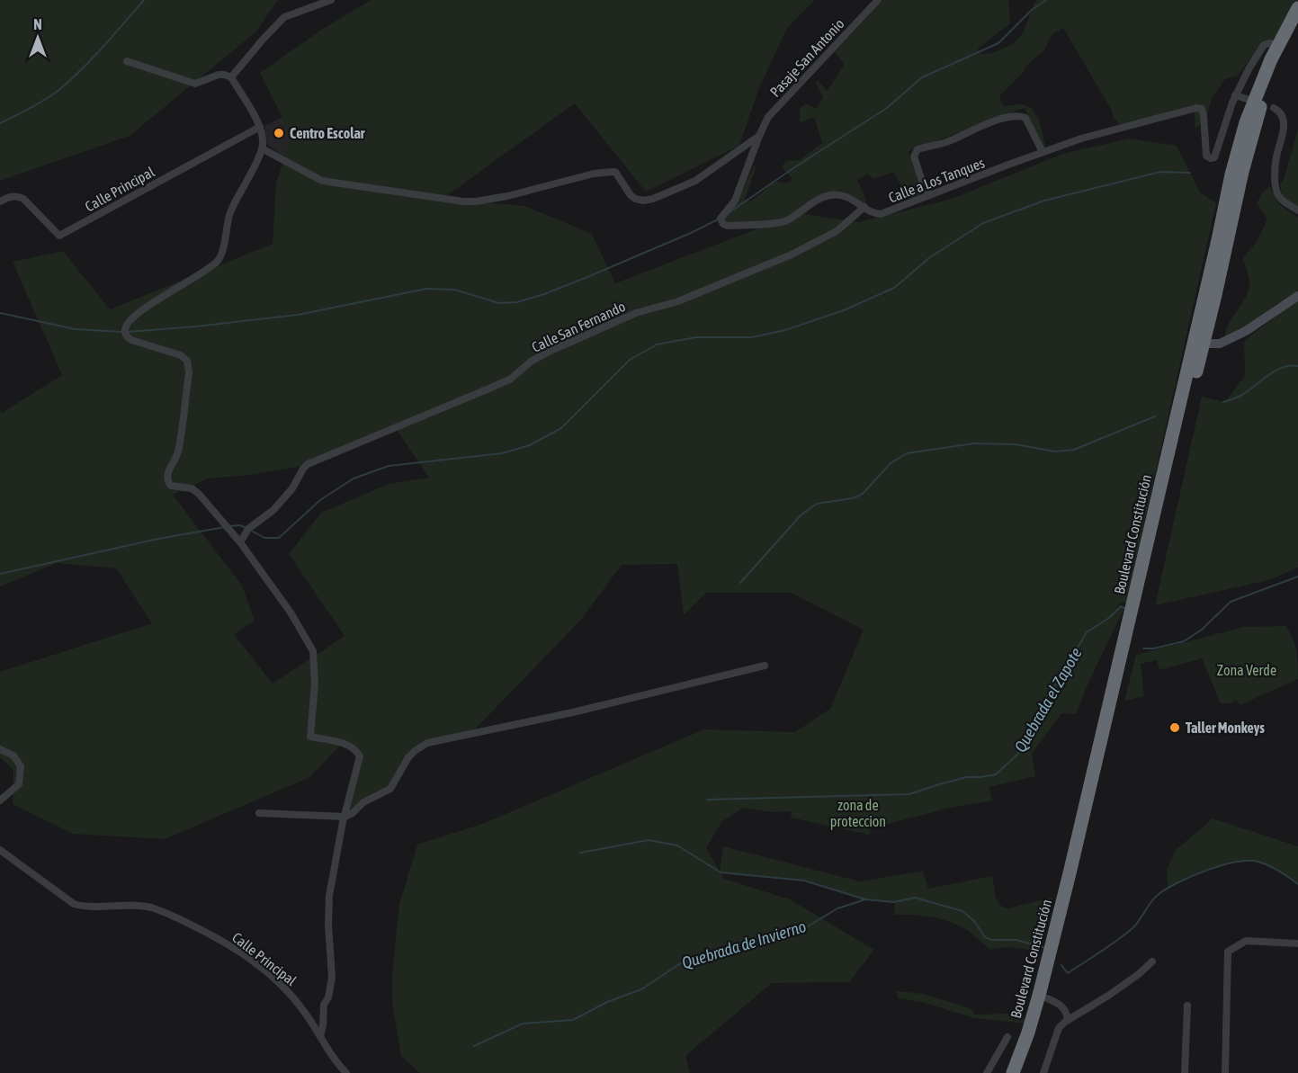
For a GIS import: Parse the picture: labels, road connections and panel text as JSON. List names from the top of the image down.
{
  "streets": {
    "highway": ["Boulevard Constitución"],
    "street": [
      "Pasaje San Antonio",
      "Calle a Los Tanques",
      "Calle Principal",
      "Calle San Fernando"
    ]
  },
  "crossings": [
    ["Pasaje San Antonio", "Calle a Los Tanques"],
    ["Calle a Los Tanques", "Calle San Fernando"]
  ],
  "water": ["Quebrada el Zapote", "Quebrada de Invierno"],
  "parks": ["Zona Verde", "zona de proteccion"],
  "places": ["Centro Escolar", "Taller Monkeys"],
  "north": "top"
}
